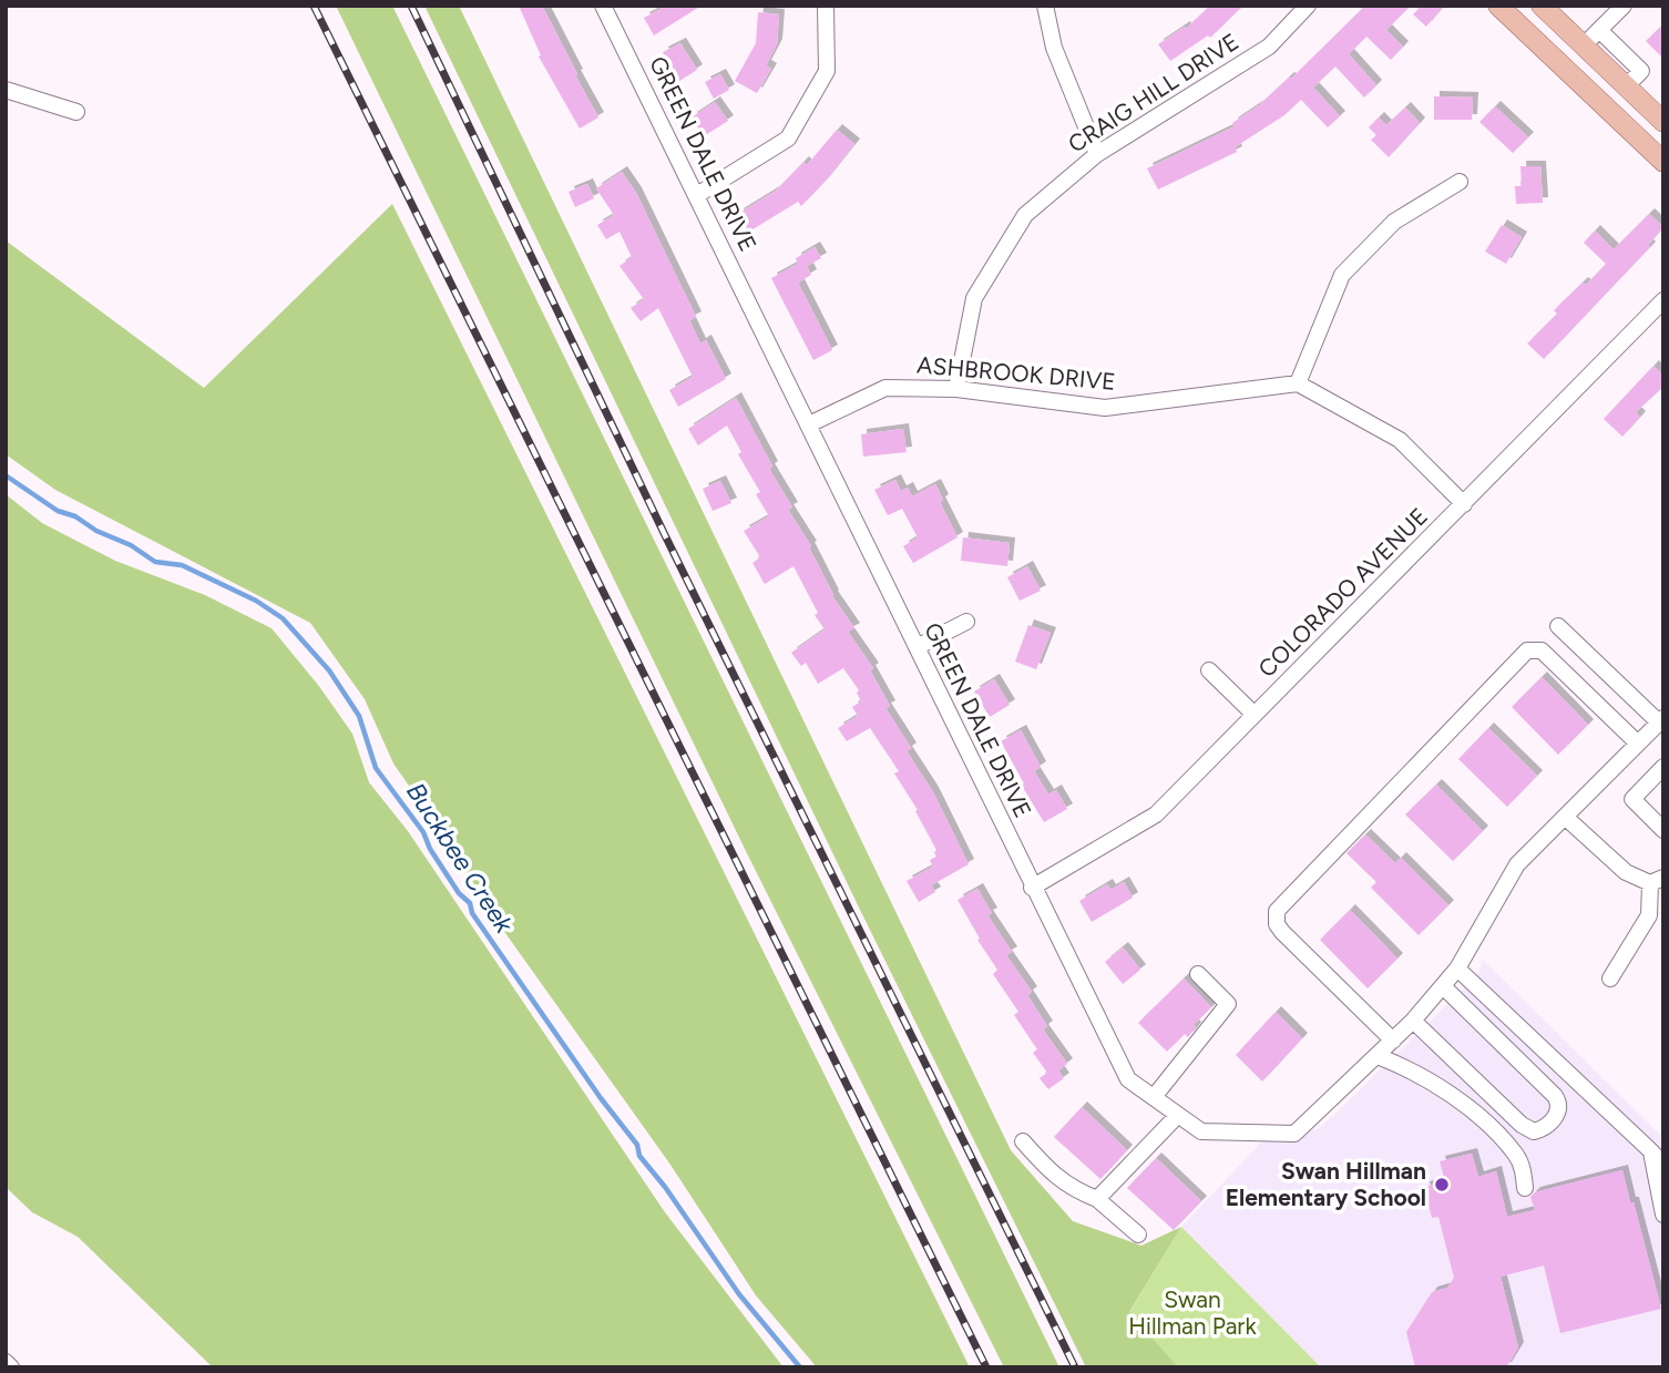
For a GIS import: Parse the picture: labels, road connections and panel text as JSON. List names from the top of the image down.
{
  "streets": {
    "street": [
      "CRAIG HILL DRIVE",
      "GREEN DALE DRIVE",
      "ASHBROOK DRIVE",
      "COLORADO AVENUE"
    ]
  },
  "crossings": [
    ["CRAIG HILL DRIVE", "ASHBROOK DRIVE"],
    ["GREEN DALE DRIVE", "ASHBROOK DRIVE"],
    ["GREEN DALE DRIVE", "COLORADO AVENUE"]
  ],
  "water": ["Buckbee Creek"],
  "parks": ["Swan Hillman Park"],
  "places": ["Swan Hillman Elementary School"]
}
